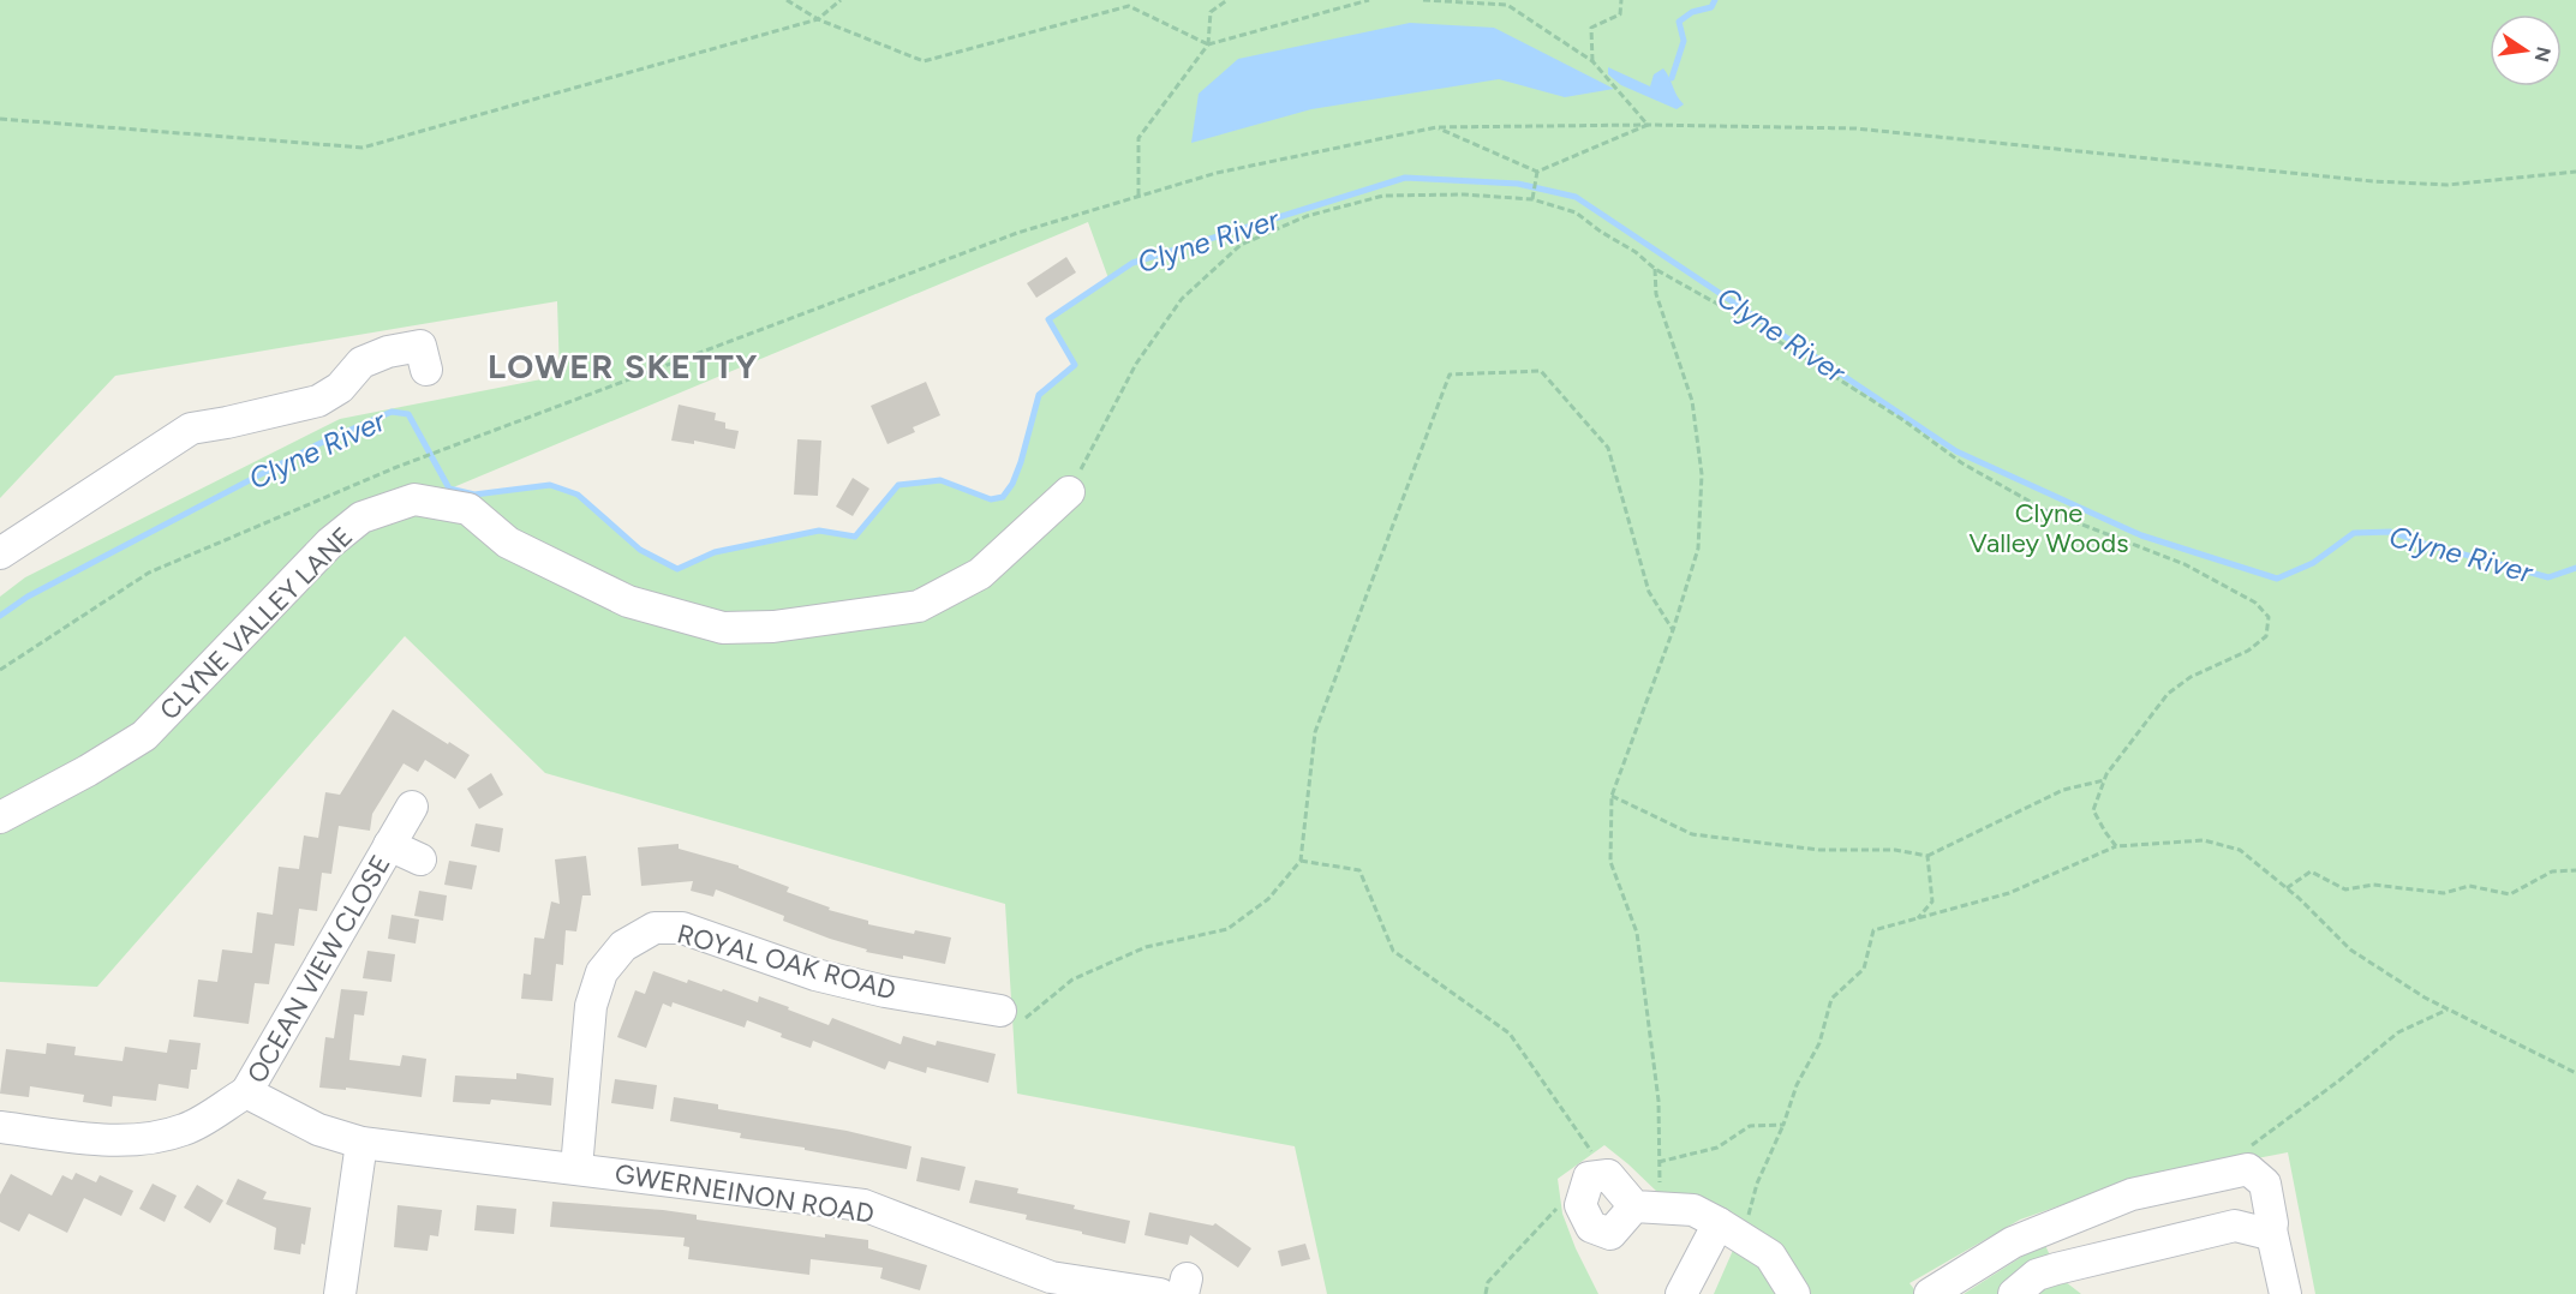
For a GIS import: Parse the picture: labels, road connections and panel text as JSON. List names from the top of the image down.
{
  "streets": {
    "street": [
      "CLYNE VALLEY LANE",
      "ROYAL OAK ROAD",
      "OCEAN VIEW CLOSE",
      "GWERNEINON ROAD"
    ]
  },
  "crossings": [
    ["ROYAL OAK ROAD", "GWERNEINON ROAD"],
    ["OCEAN VIEW CLOSE", "GWERNEINON ROAD"]
  ],
  "districts": ["LOWER SKETTY"],
  "water": ["Clyne River"],
  "parks": ["Clyne Valley Woods"],
  "north": "right"
}
